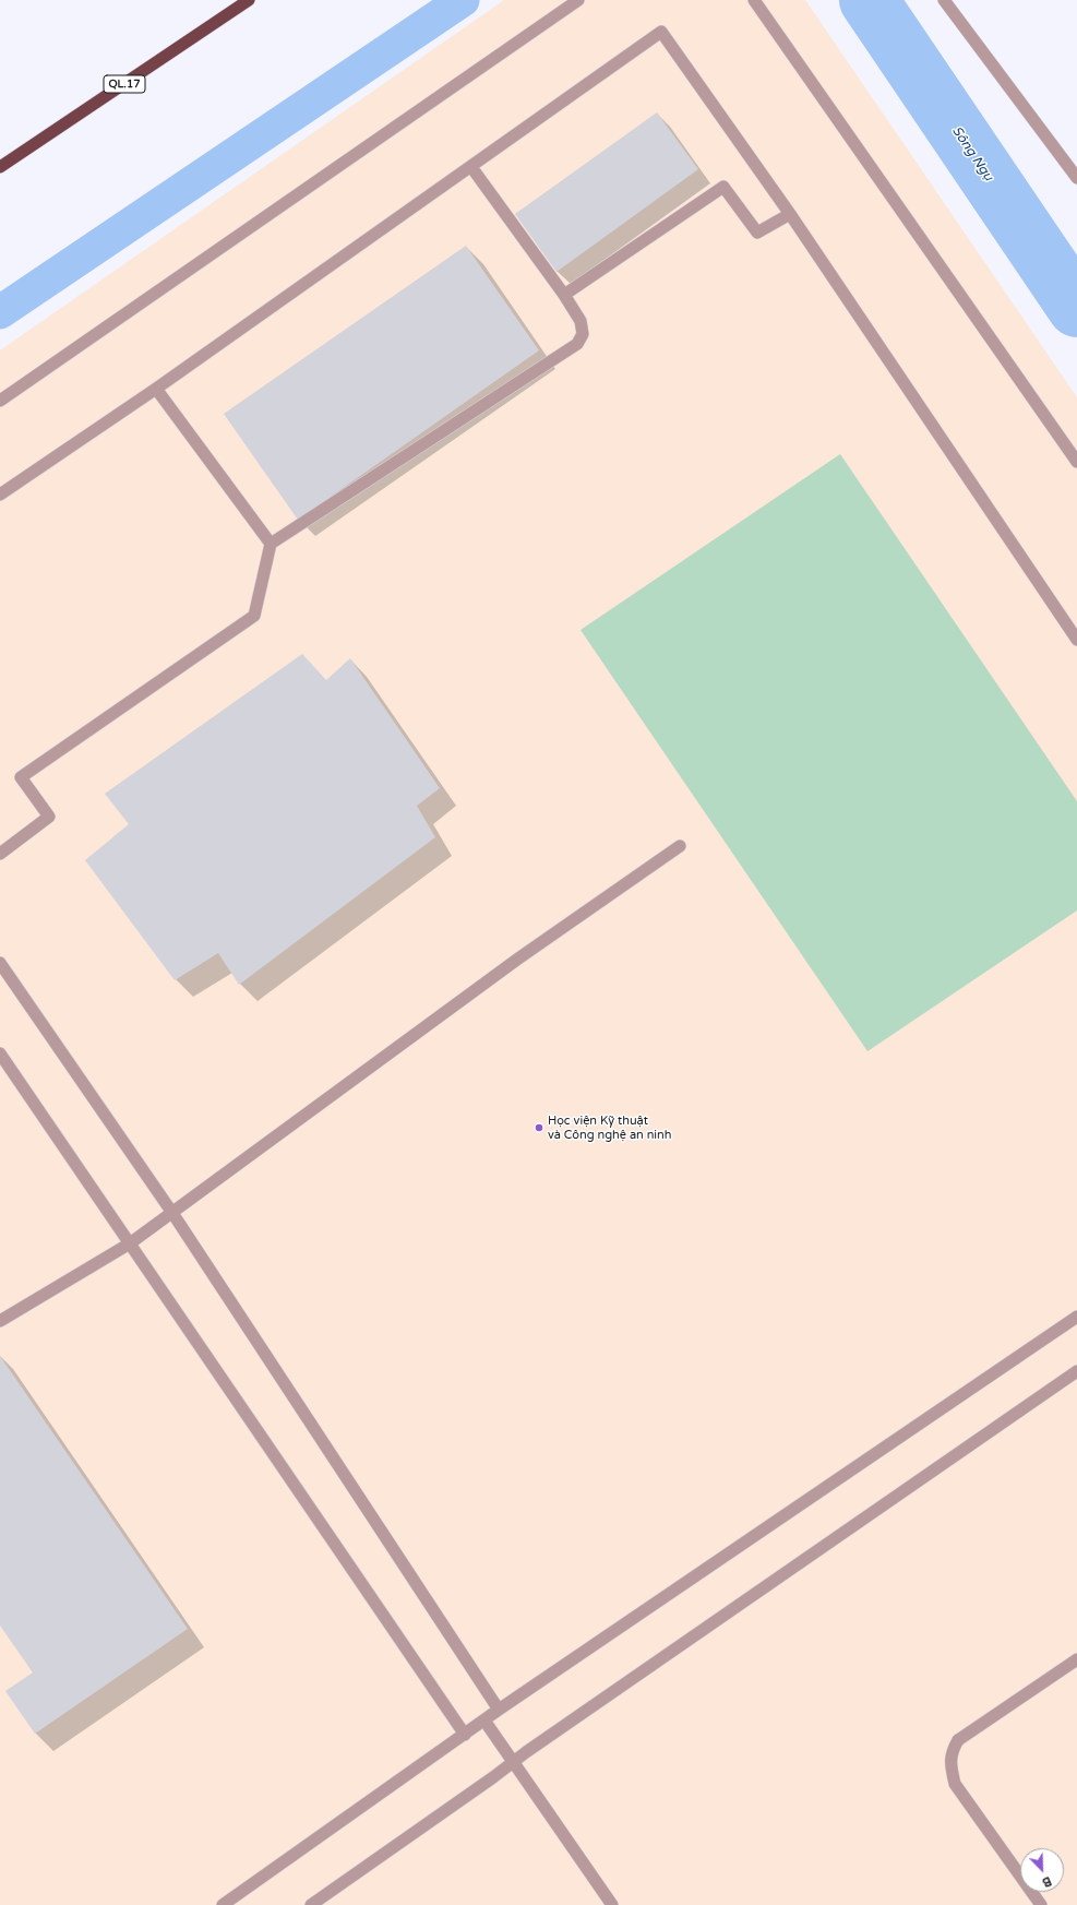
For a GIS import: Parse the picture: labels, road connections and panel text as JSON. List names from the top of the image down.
{
  "streets": {
    "highway": ["QL.17"]
  },
  "water": ["Sông Ngụ"],
  "places": ["Học viện Kỹ thuật và Công nghệ an ninh"],
  "north": "bottom right"
}
